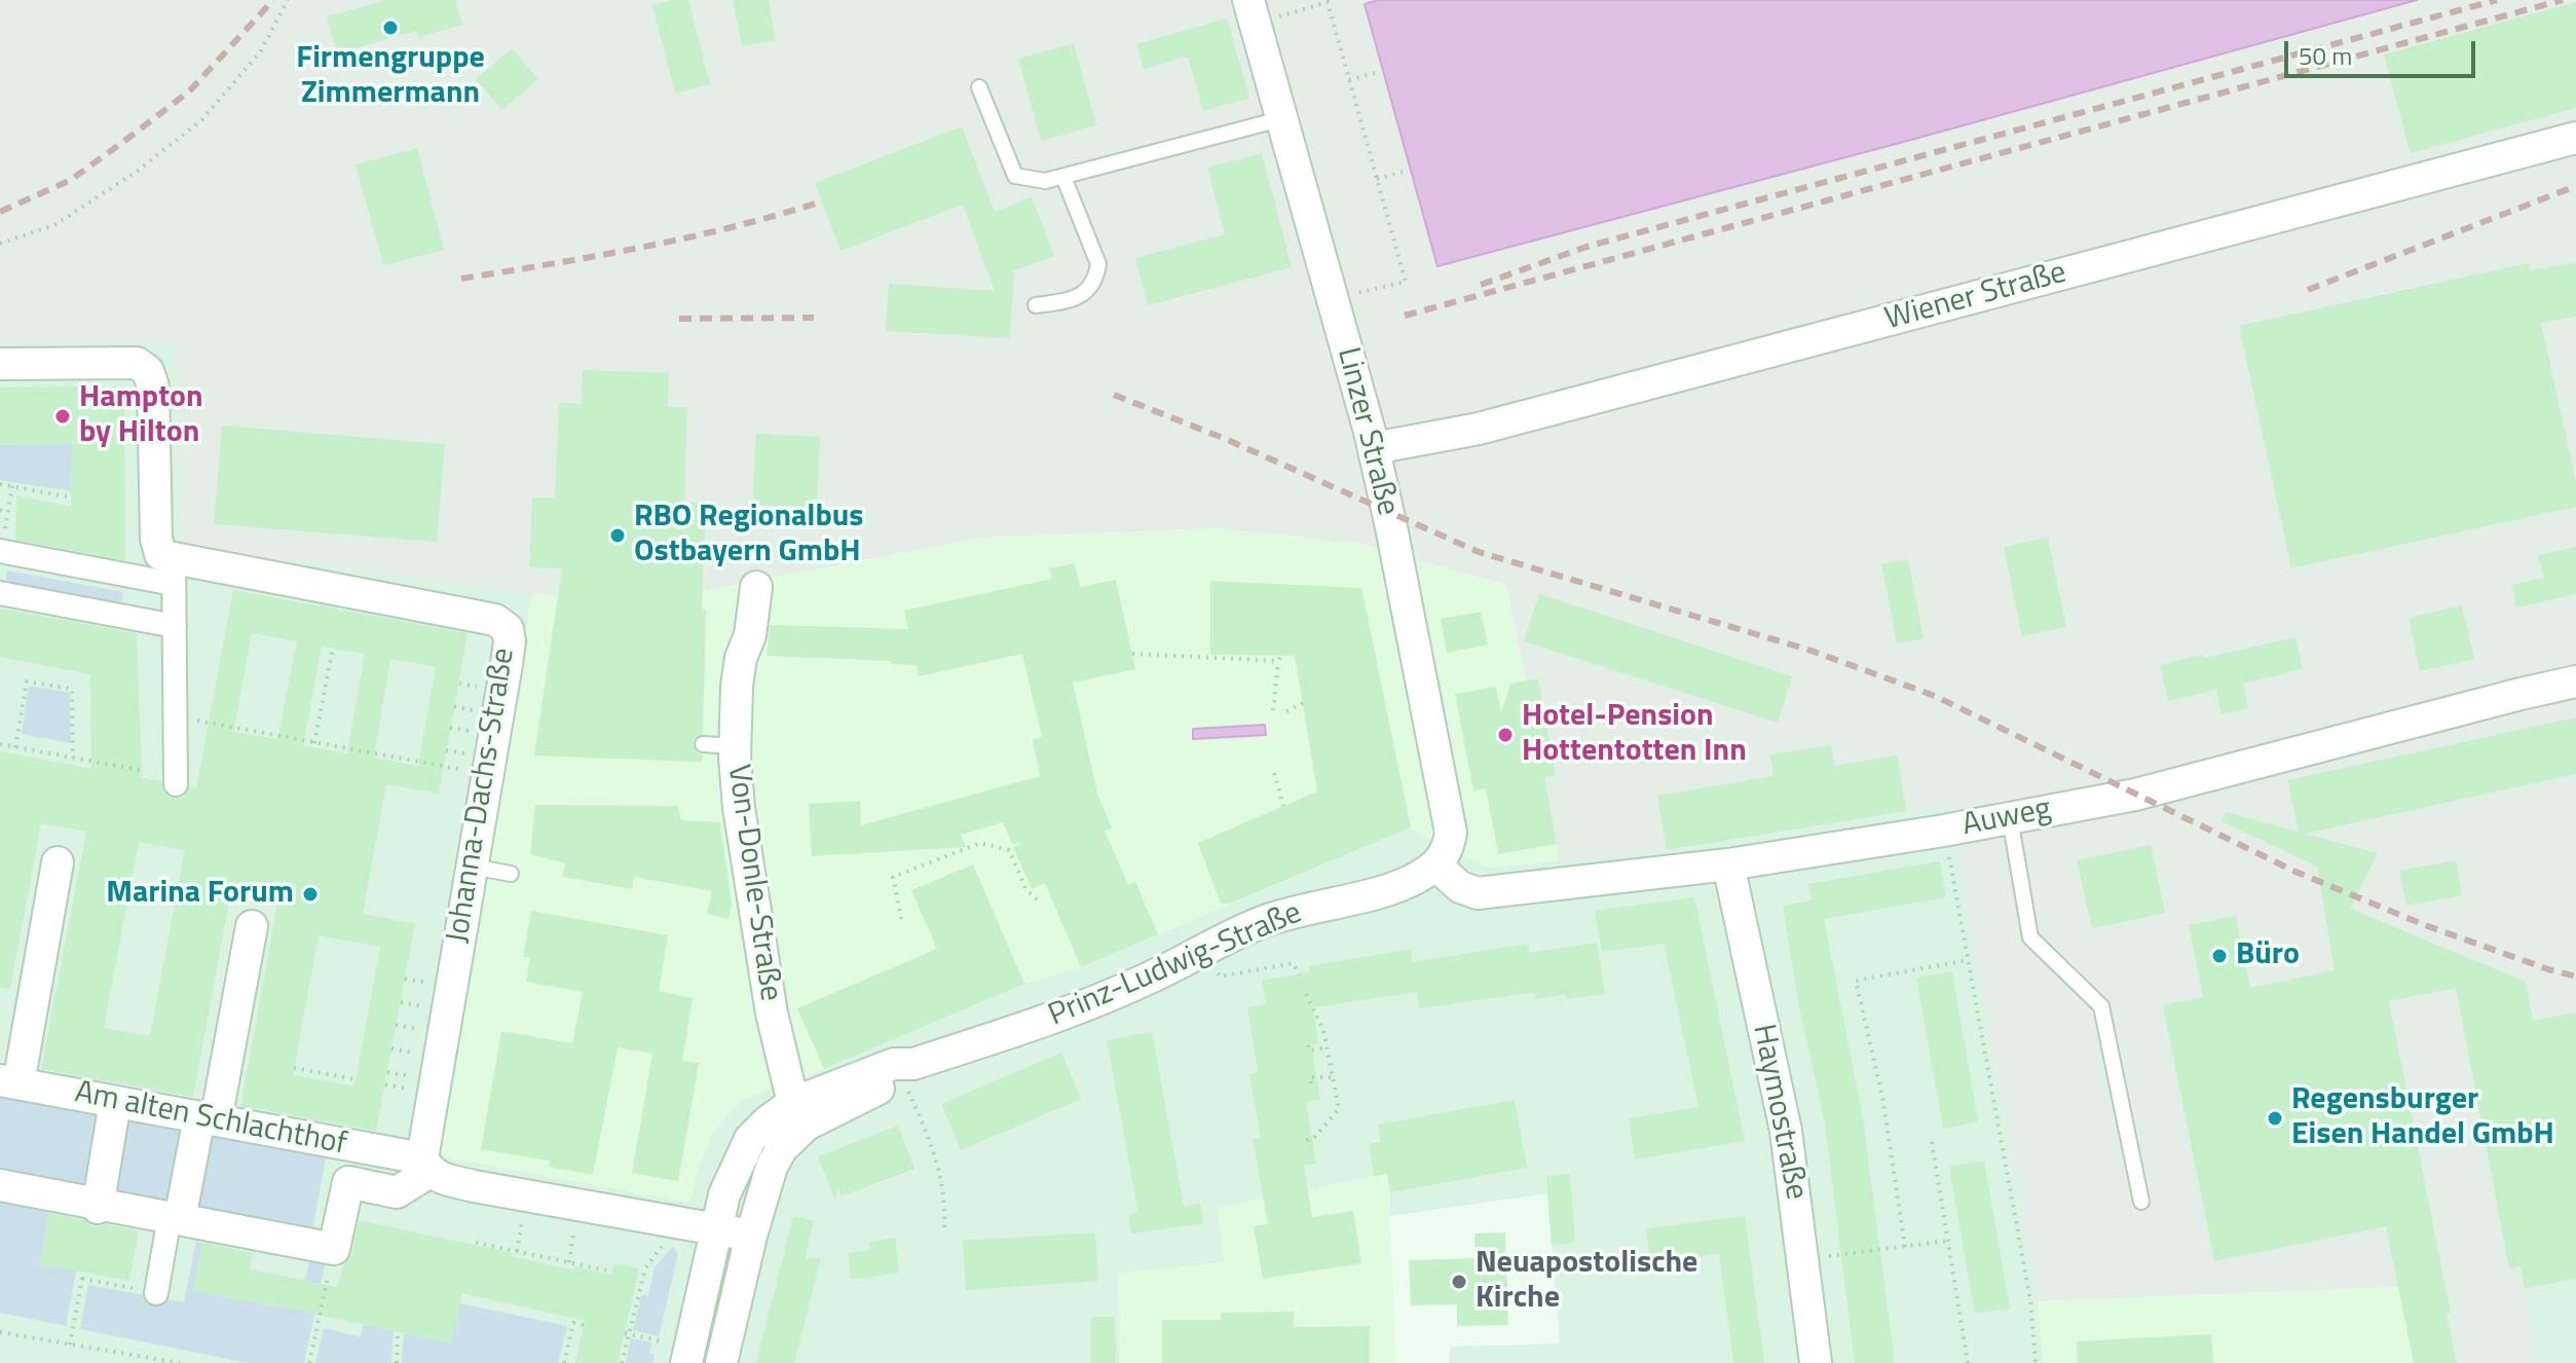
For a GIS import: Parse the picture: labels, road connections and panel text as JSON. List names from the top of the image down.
{
  "streets": {
    "street": [
      "Wiener Straße",
      "Linzer Straße",
      "Johanna-Dachs-Straße",
      "Auweg",
      "Von-Donle-Straße",
      "Prinz-Ludwig-Straße",
      "Haymostraße",
      "Am alten Schlachthof"
    ]
  },
  "crossings": [
    ["Wiener Straße", "Linzer Straße"],
    ["Linzer Straße", "Auweg"],
    ["Linzer Straße", "Prinz-Ludwig-Straße"],
    ["Johanna-Dachs-Straße", "Am alten Schlachthof"],
    ["Auweg", "Prinz-Ludwig-Straße"],
    ["Auweg", "Haymostraße"],
    ["Von-Donle-Straße", "Prinz-Ludwig-Straße"]
  ],
  "places": [
    "Firmengruppe Zimmermann",
    "Hampton by Hilton",
    "RBO Regionalbus Ostbayern GmbH",
    "Hotel-Pension Hottentotten Inn",
    "Marina Forum",
    "Büro",
    "Regensburger Eisen Handel GmbH",
    "Neuapostolische Kirche"
  ],
  "scale_bar": "50 m"
}
